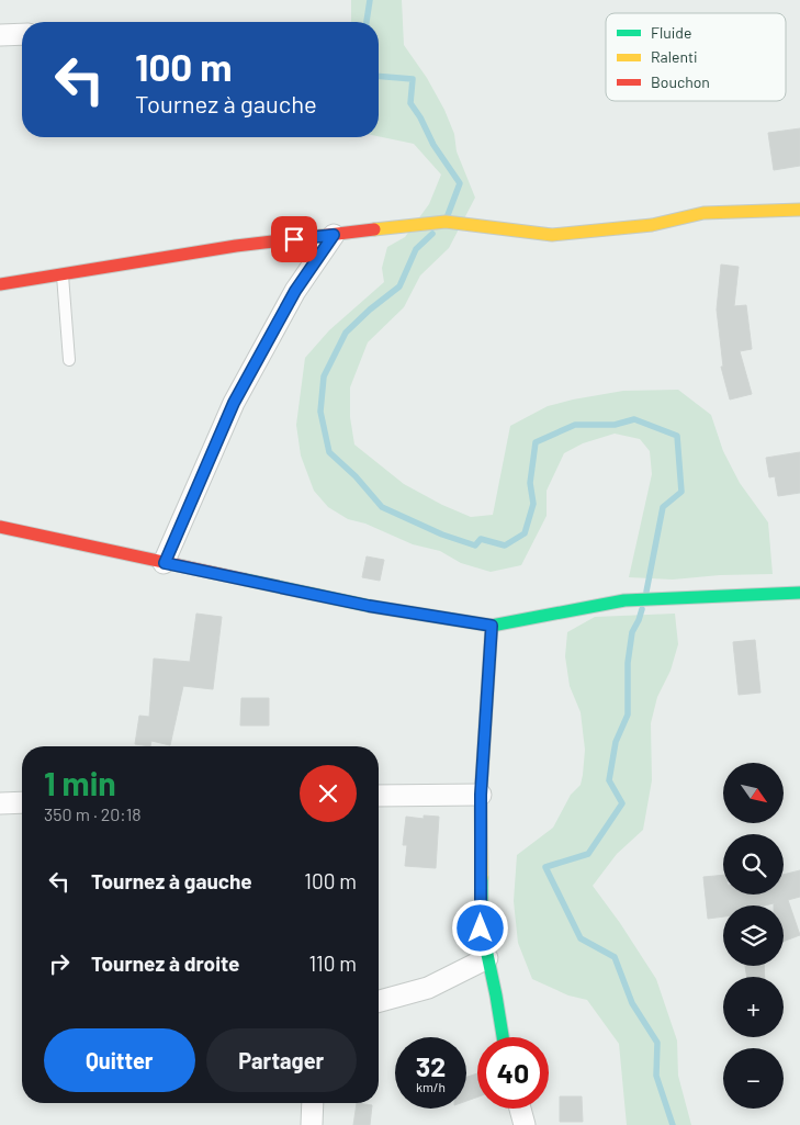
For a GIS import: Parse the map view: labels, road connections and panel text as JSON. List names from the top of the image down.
{
  "legend": ["Fluide", "Ralenti", "Bouchon"],
  "north": "bottom right",
  "page": {
    "turn": ["100 m", "Tournez à gauche"],
    "heading": ["1 min", "350 m · 20:18"],
    "map_buttons": ["+", "−"],
    "list": [
      {
        "name": "Tournez à gauche",
        "value": "100 m"
      },
      {
        "name": "Tournez à droite",
        "value": "110 m"
      }
    ],
    "buttons": ["Quitter", "Partager"],
    "speed": "32 km/h",
    "limit": "40"
  }
}
